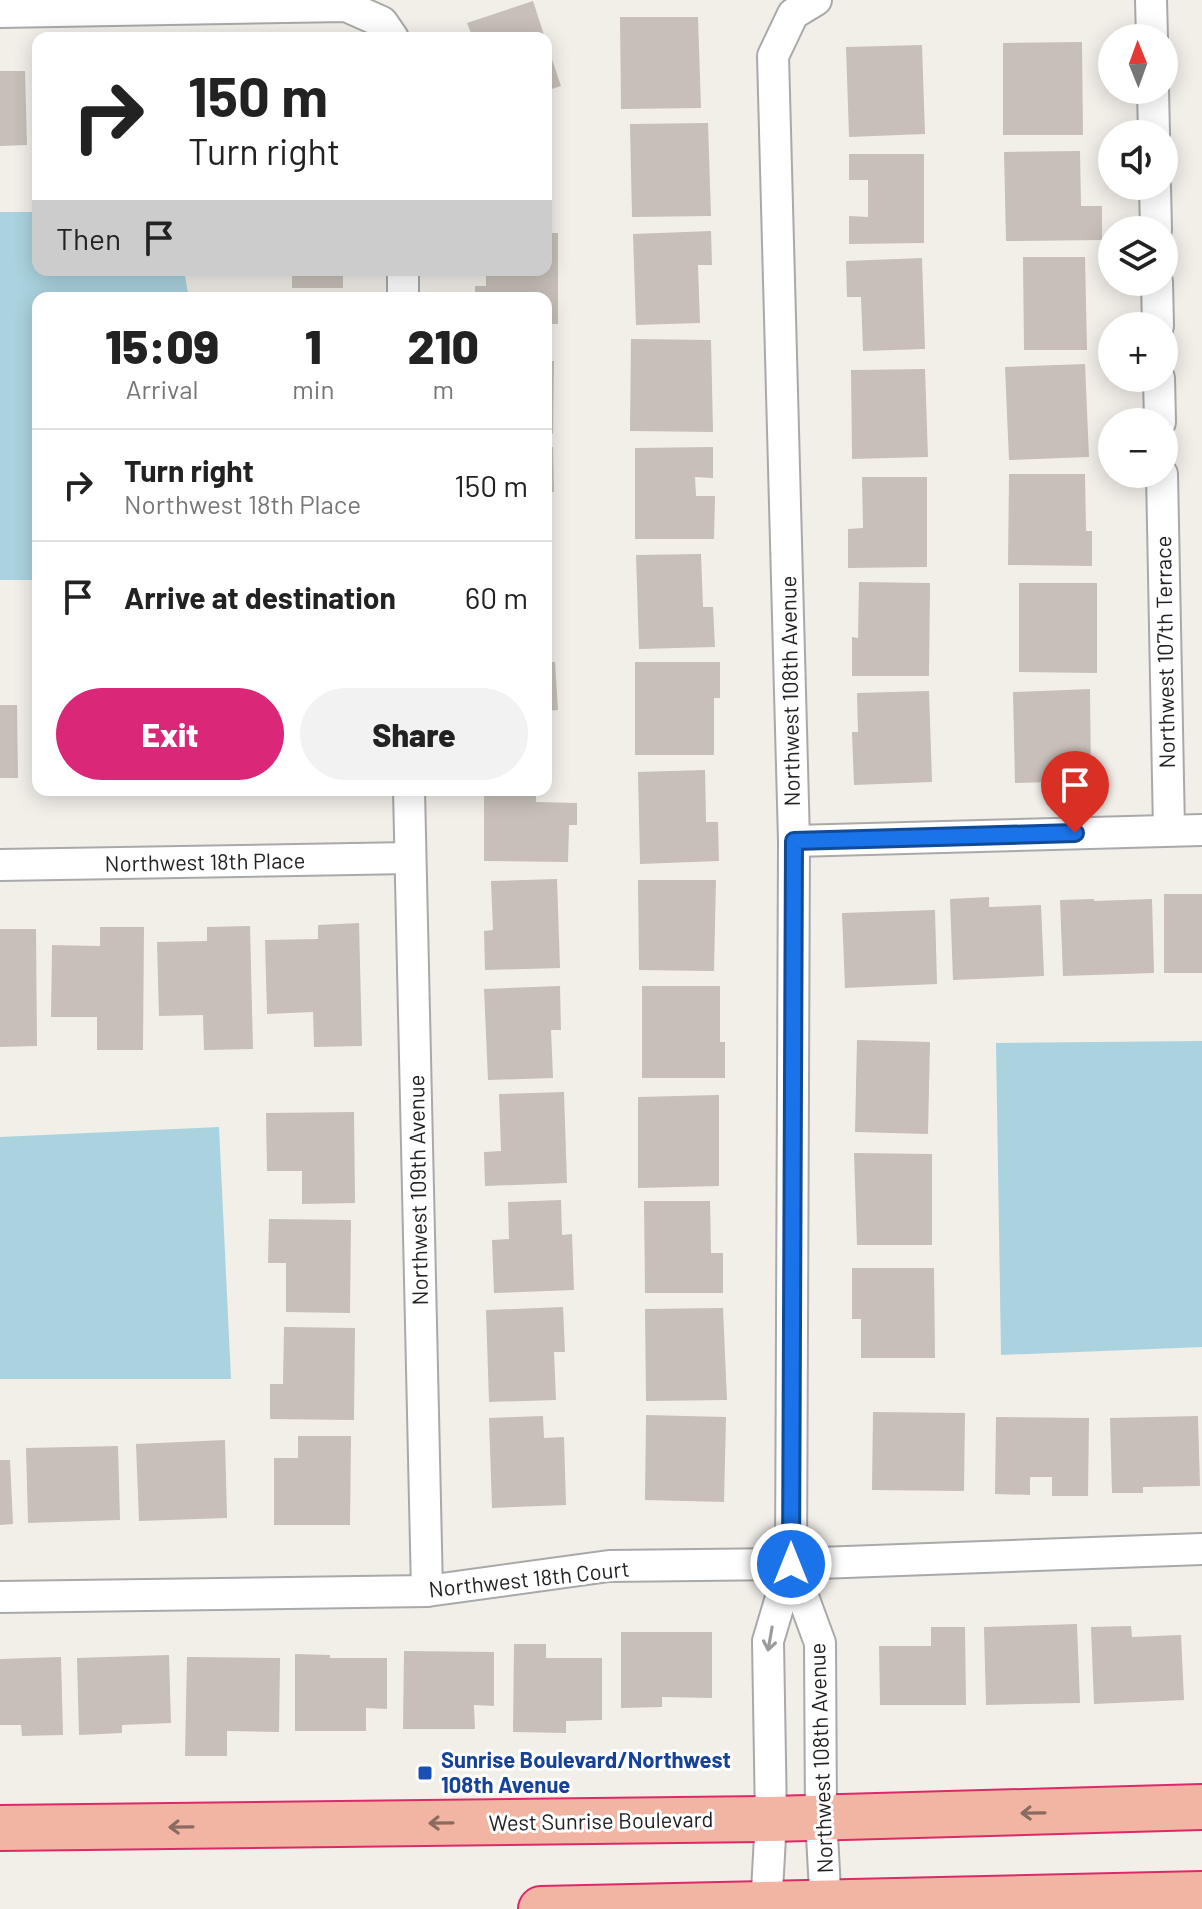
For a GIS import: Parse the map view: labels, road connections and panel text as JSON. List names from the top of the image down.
{
  "streets": {
    "highway": ["West Sunrise Boulevard"],
    "street": [
      "Northwest 107th Terrace",
      "Northwest 108th Avenue",
      "Northwest 18th Place",
      "Northwest 109th Avenue",
      "Northwest 18th Court"
    ]
  },
  "crossings": [
    ["Northwest 108th Avenue", "Northwest 18th Court"],
    ["Northwest 108th Avenue", "West Sunrise Boulevard"],
    ["Northwest 18th Place", "Northwest 109th Avenue"],
    ["Northwest 109th Avenue", "Northwest 18th Court"]
  ],
  "places": {
    "transit": ["Sunrise Boulevard/Northwest 108th Avenue"]
  },
  "north": "top",
  "page": {
    "map_buttons": ["+", "−"],
    "turn": ["150 m", "Turn right"],
    "then": "Then",
    "eta": [
      "15:09",
      "Arrival",
      "1",
      "min",
      "210",
      "m"
    ],
    "list": [
      {
        "name": "Turn right",
        "note": "Northwest 18th Place",
        "value": "150 m"
      },
      {
        "name": "Arrive at destination",
        "value": "60 m"
      }
    ],
    "buttons": ["Exit", "Share"]
  }
}
